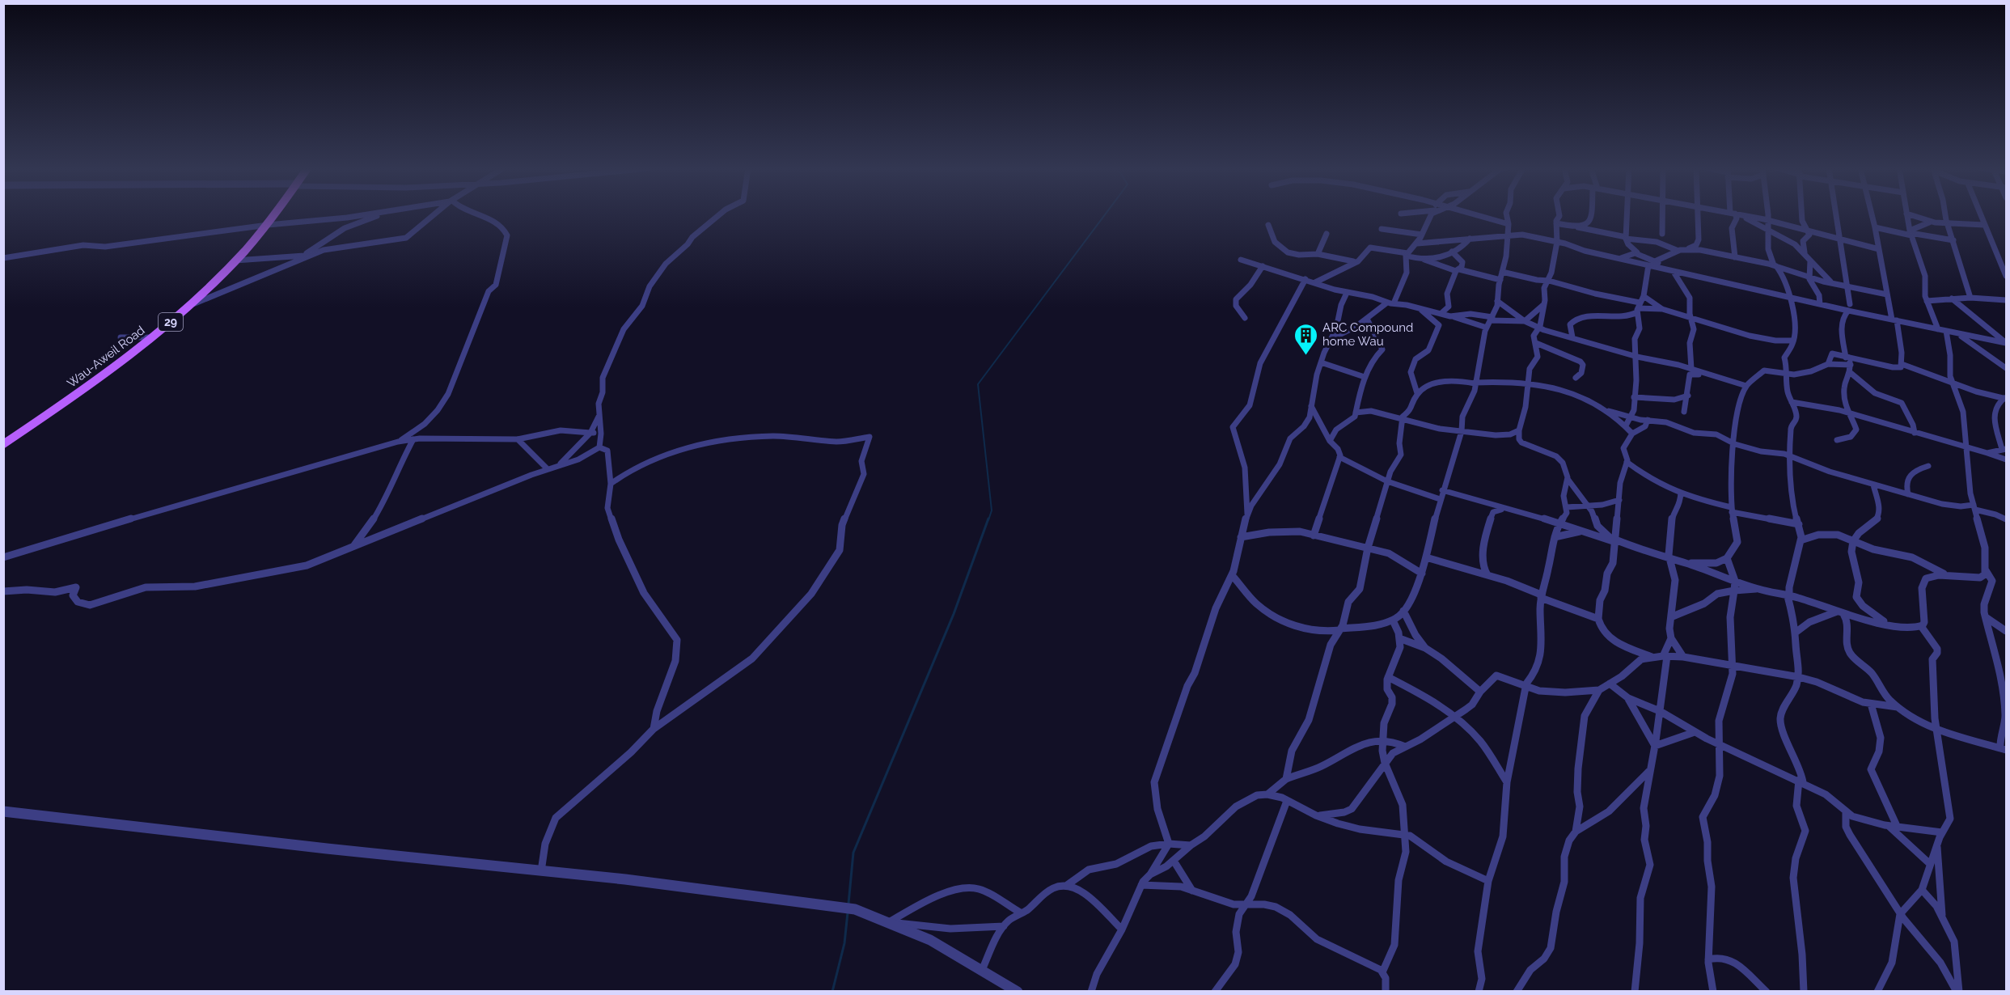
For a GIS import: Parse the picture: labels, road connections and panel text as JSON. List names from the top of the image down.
{
  "streets": {
    "main road": ["29", "Wau-Aweil Road"]
  },
  "places": {
    "building": ["ARC Compound home Wau"]
  }
}
